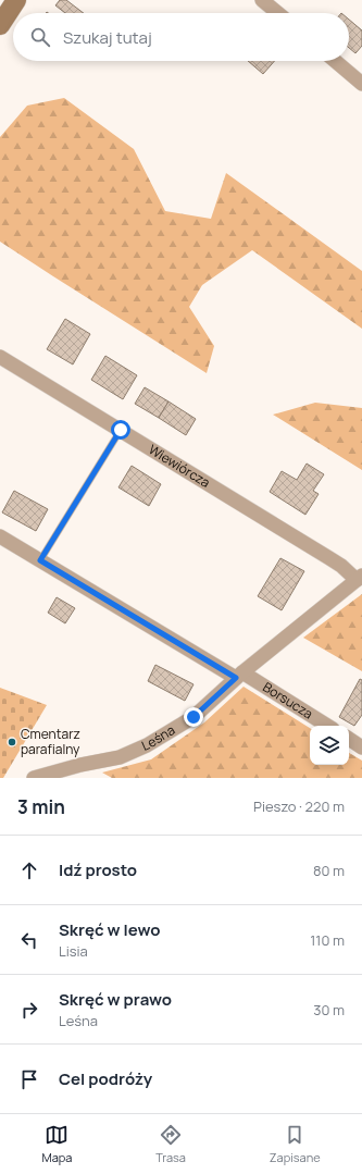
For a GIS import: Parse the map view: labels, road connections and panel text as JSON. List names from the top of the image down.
{
  "streets": {
    "street": ["Wiewiórcza", "Borsucza", "Leśna"]
  },
  "crossings": [
    ["Wiewiórcza", "Leśna"],
    ["Borsucza", "Leśna"]
  ],
  "places": ["Cmentarz parafialny"],
  "page": {
    "search": "Szukaj tutaj",
    "heading": ["3 min", "Pieszo · 220 m"],
    "list": [
      ["Idź prosto", "80 m"],
      ["Skręć w lewo", "Lisia", "110 m"],
      ["Skręć w prawo", "Leśna", "30 m"],
      "Cel podróży"
    ],
    "nav": ["Mapa", "Trasa", "Zapisane"]
  }
}
